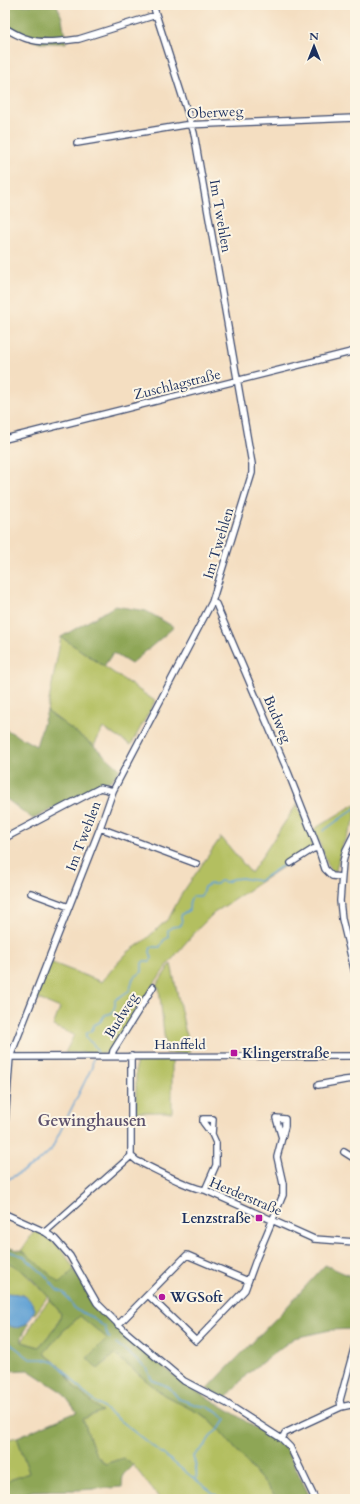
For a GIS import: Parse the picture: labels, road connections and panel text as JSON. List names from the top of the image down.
{
  "streets": {
    "street": [
      "Oberweg",
      "Im Twehlen",
      "Zuschlagstraße",
      "Budweg",
      "Hanffeld",
      "Herderstraße"
    ]
  },
  "crossings": [
    ["Oberweg", "Im Twehlen"],
    ["Im Twehlen", "Zuschlagstraße"],
    ["Im Twehlen", "Budweg"],
    ["Im Twehlen", "Hanffeld"],
    ["Budweg", "Hanffeld"]
  ],
  "districts": ["Gewinghausen"],
  "places": {
    "transit": ["Klingerstraße", "Lenzstraße"],
    "other": ["WGSoft"]
  },
  "north": "top"
}
